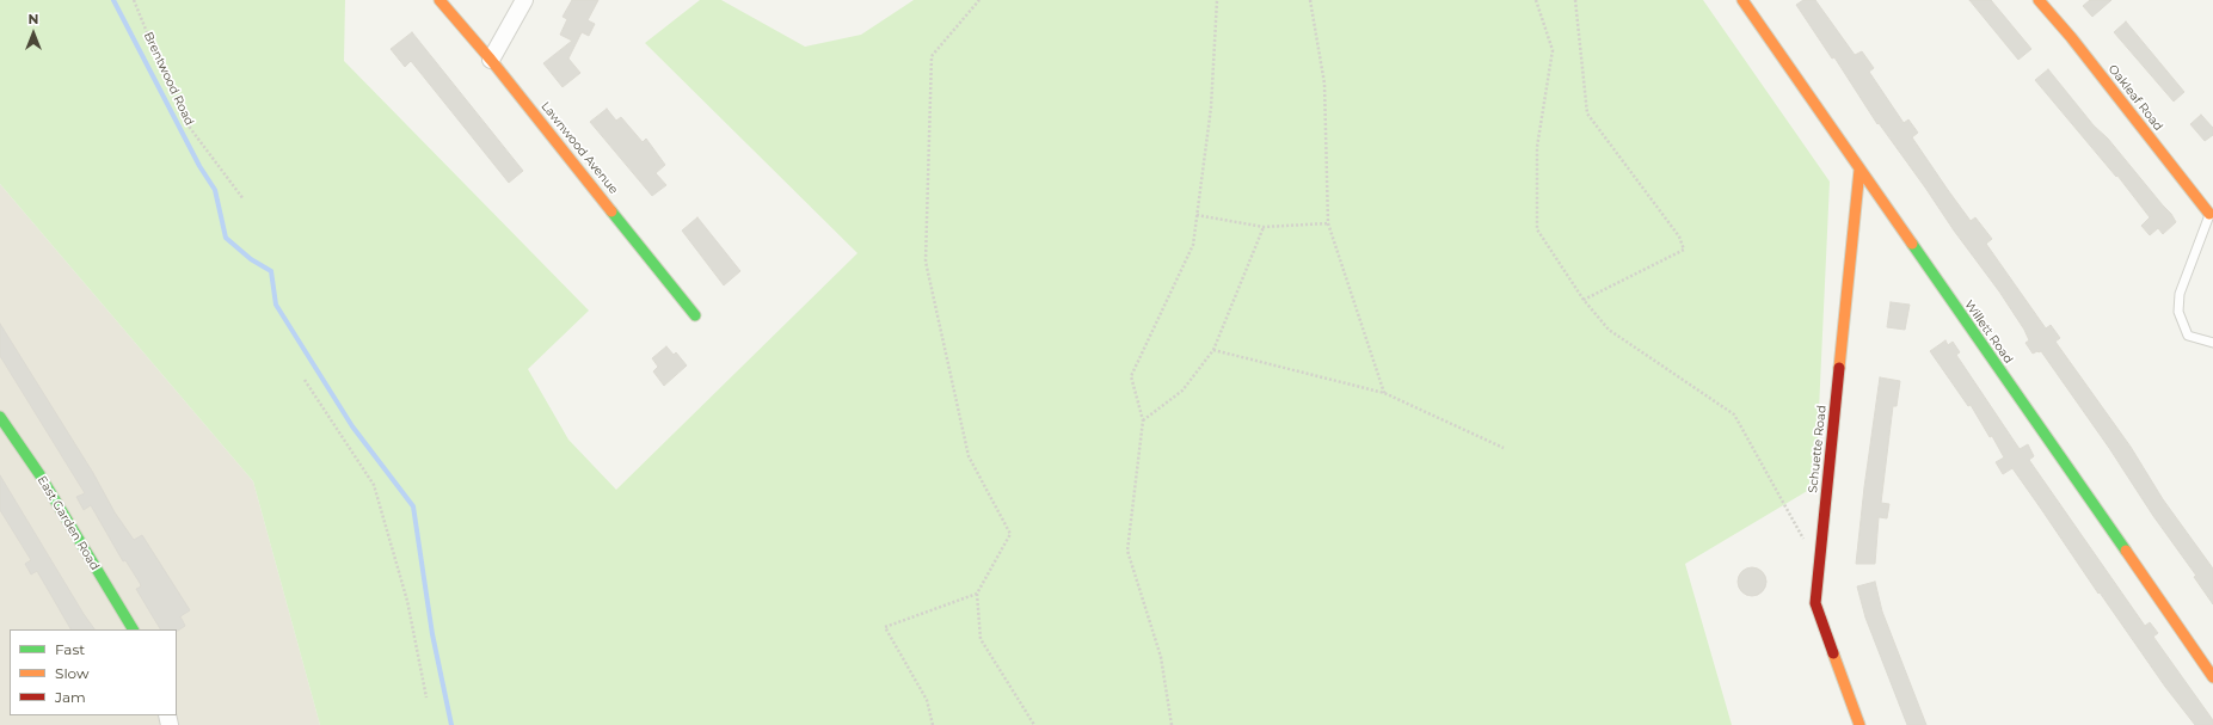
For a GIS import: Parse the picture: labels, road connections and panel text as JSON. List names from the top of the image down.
{
  "streets": {
    "street": [
      "Oakleaf Road",
      "Lawnwood Avenue",
      "Willett Road",
      "Schuette Road",
      "East Garden Road"
    ],
    "path": ["Brentwood Road"]
  },
  "crossings": [
    ["Willett Road", "Schuette Road"]
  ],
  "legend": ["Fast", "Slow", "Jam"],
  "north": "top"
}
